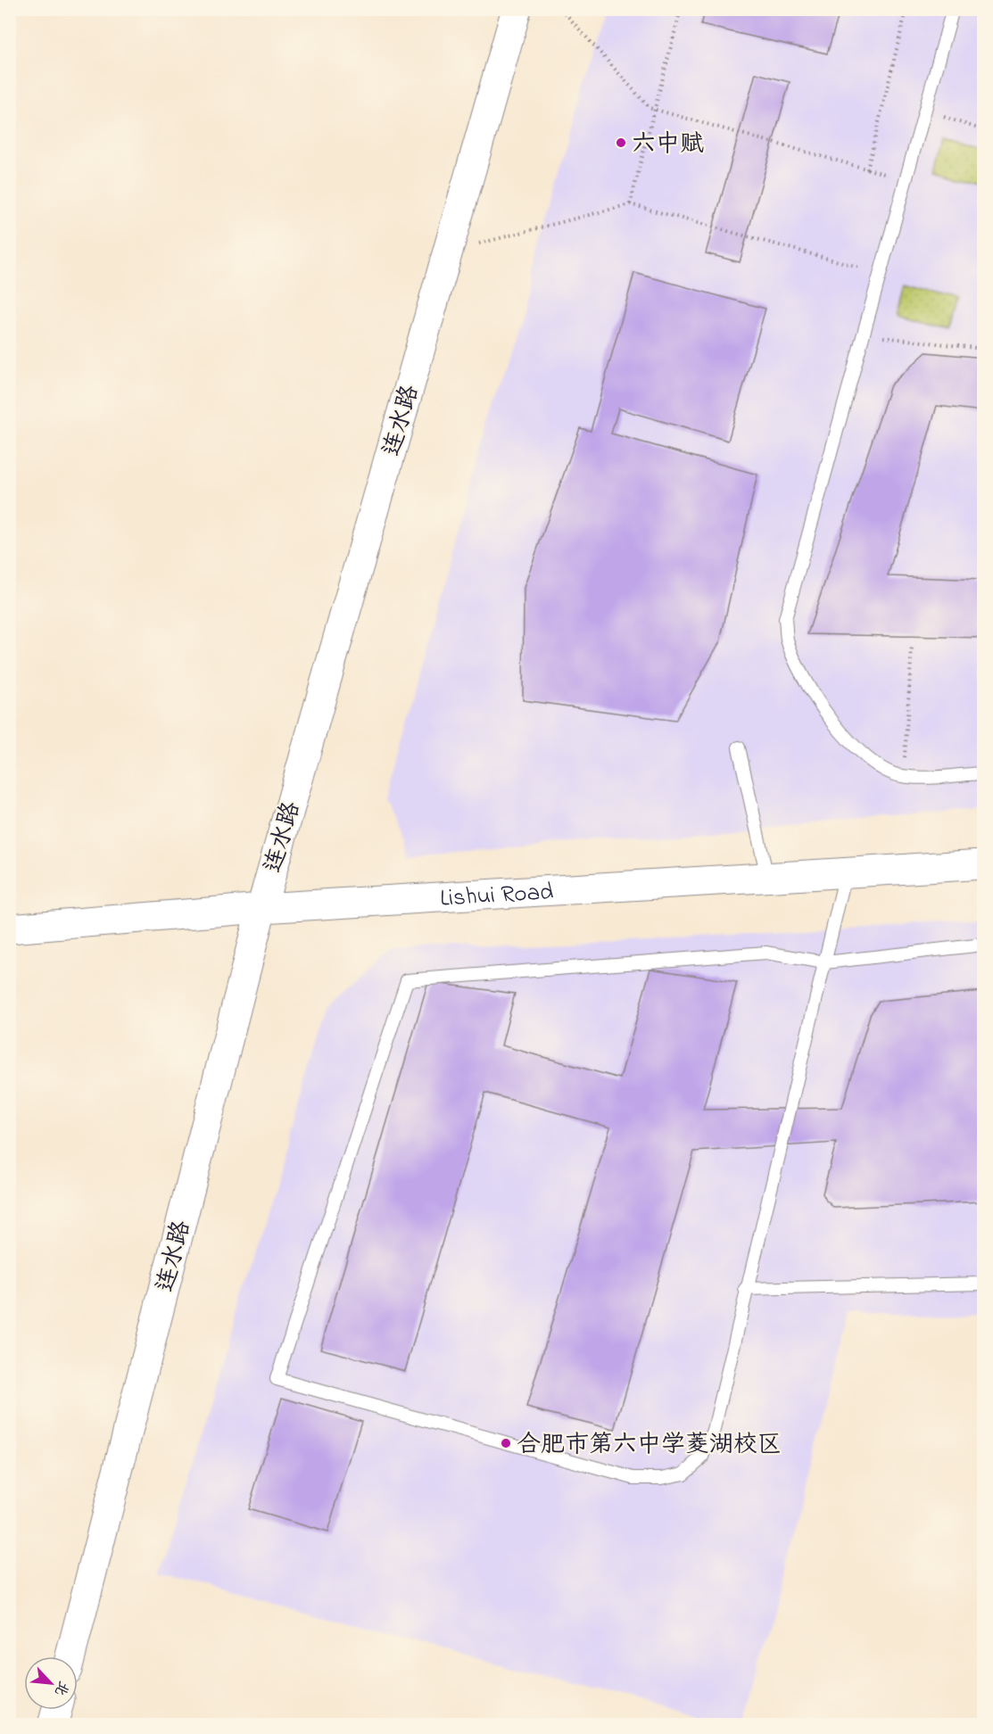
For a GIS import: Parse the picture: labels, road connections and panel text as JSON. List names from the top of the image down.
{
  "streets": {
    "street": ["连水路", "Lishui Road"]
  },
  "crossings": [
    ["连水路", "Lishui Road"]
  ],
  "places": ["六中赋", "合肥市第六中学菱湖校区"],
  "north": "bottom right"
}
